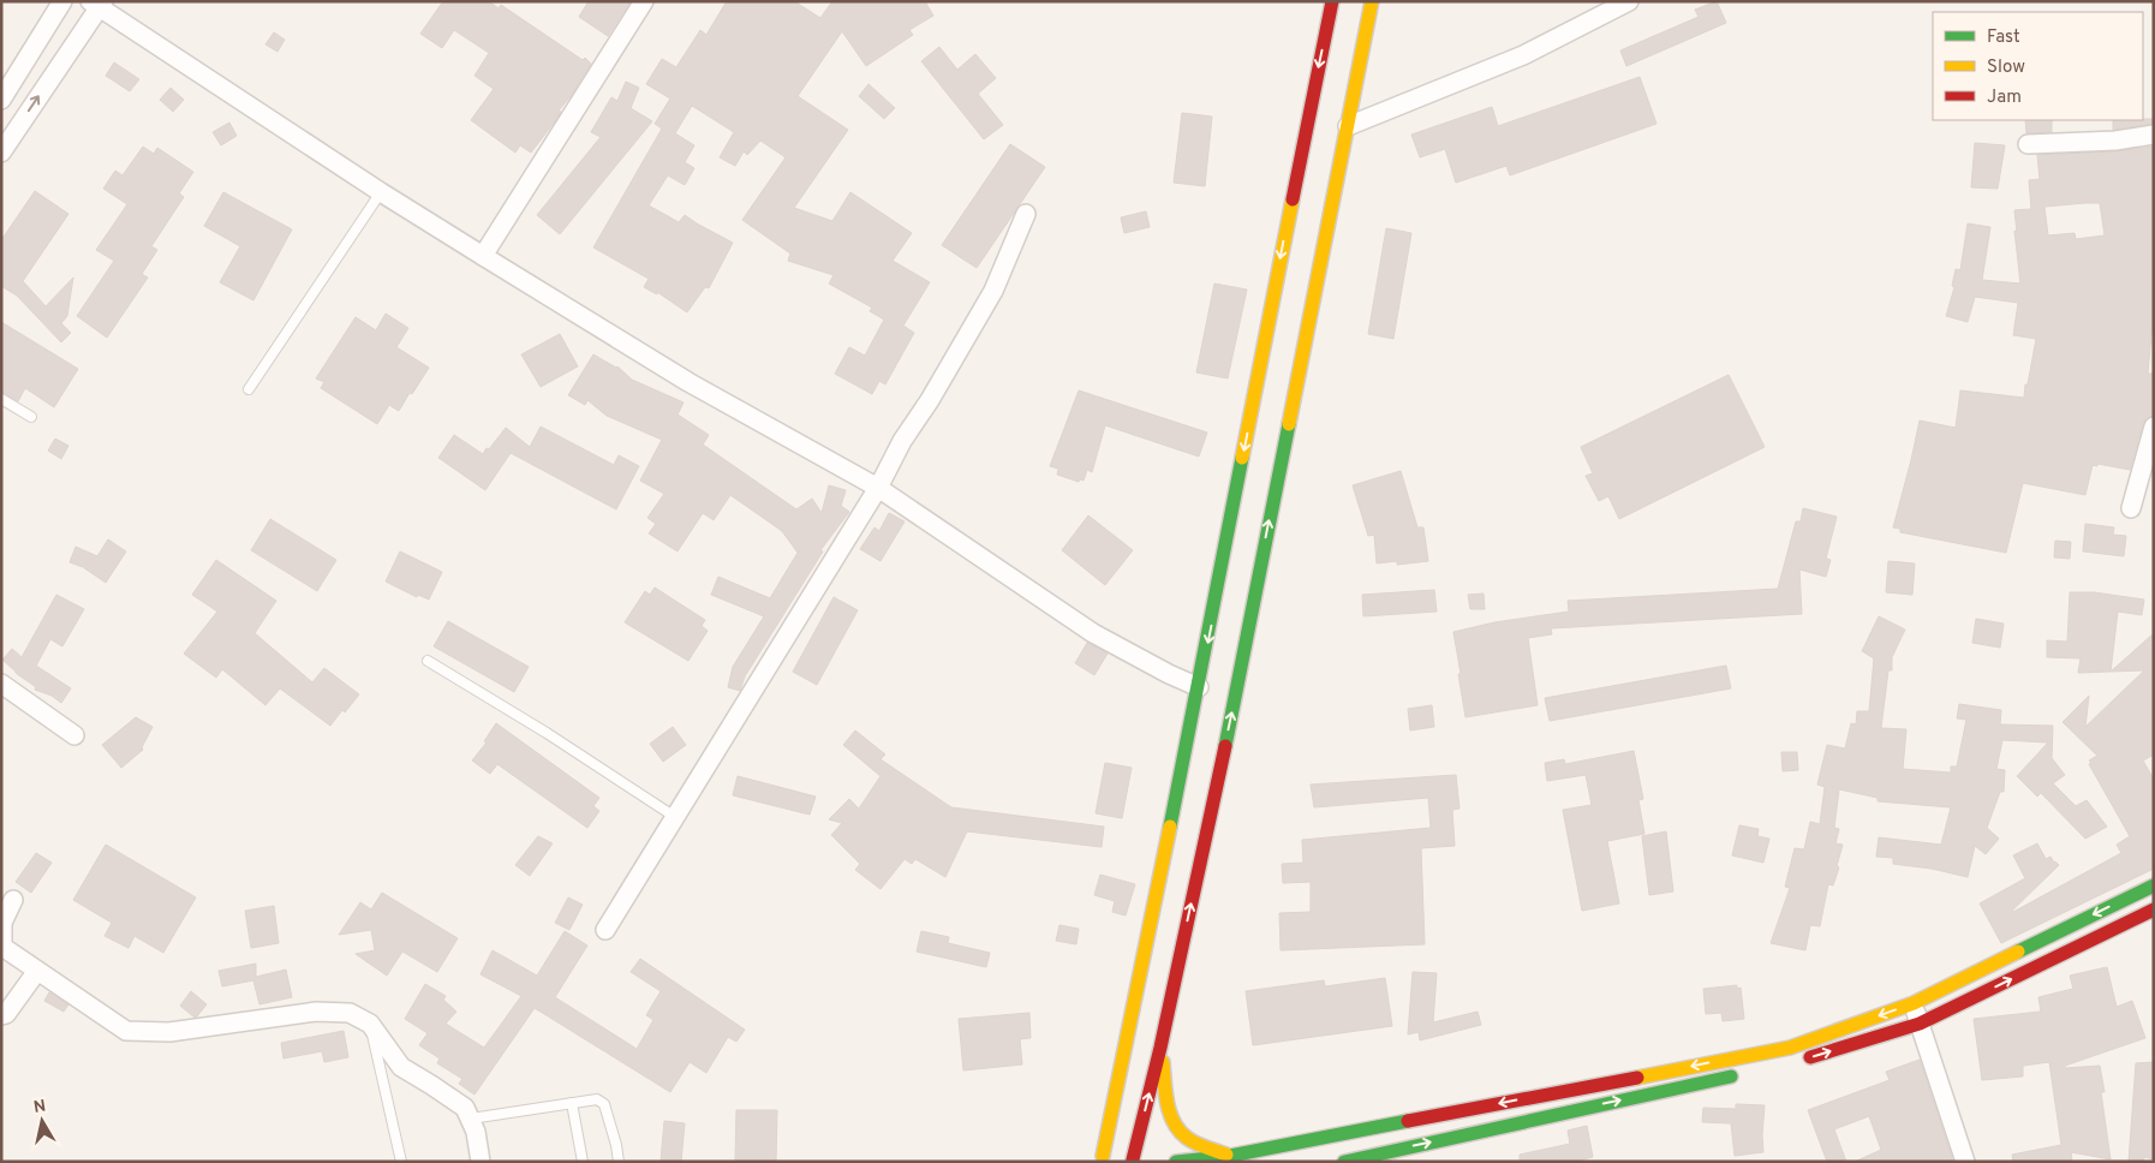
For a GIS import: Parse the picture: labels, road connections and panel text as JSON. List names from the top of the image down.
{
  "legend": ["Fast", "Slow", "Jam"],
  "north": "top"
}
